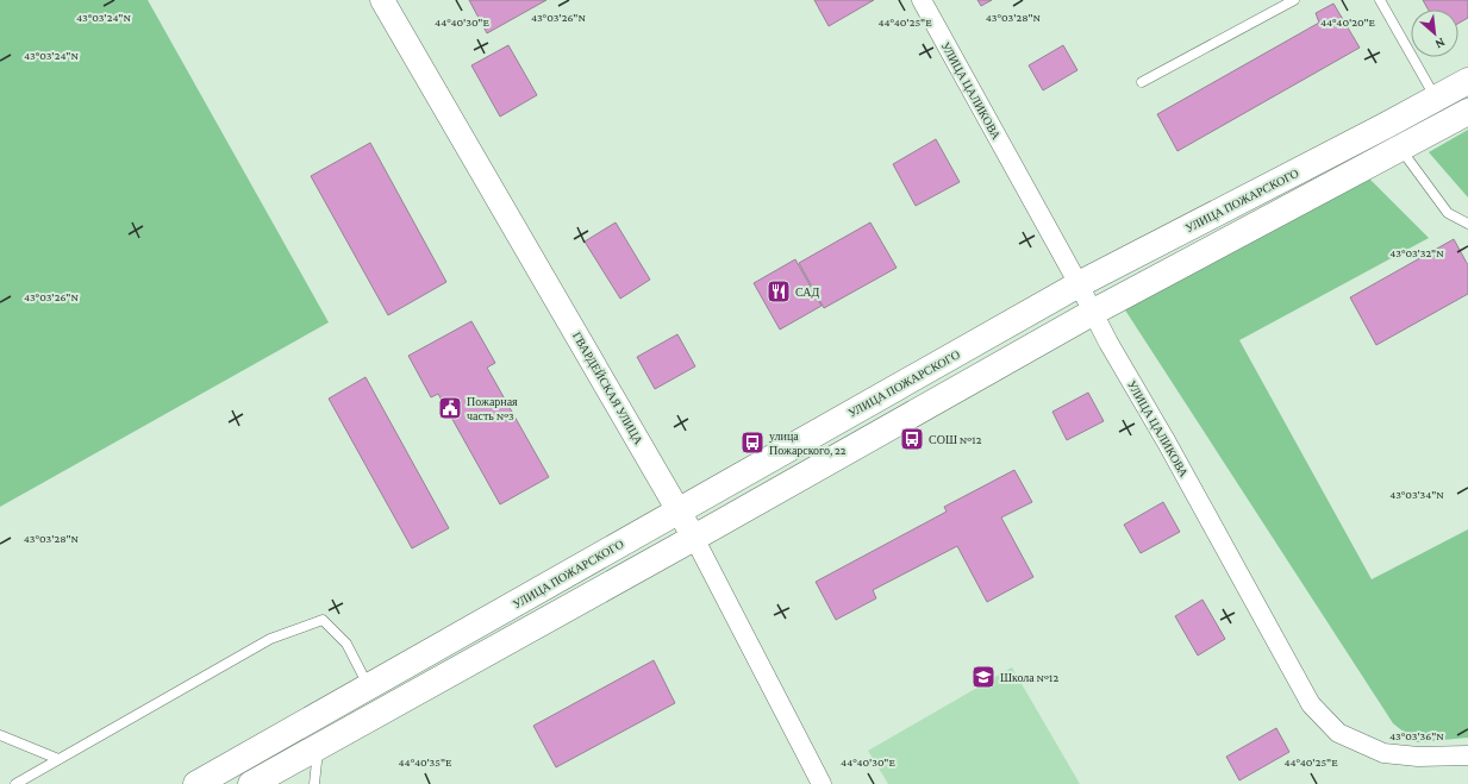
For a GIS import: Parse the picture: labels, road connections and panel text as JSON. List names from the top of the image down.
{
  "streets": {
    "main road": ["УЛИЦА ПОЖАРСКОГО"],
    "street": ["УЛИЦА ЦАЛИКОВА", "ГВАРДЕЙСКАЯ УЛИЦА"]
  },
  "crossings": [
    ["УЛИЦА ЦАЛИКОВА", "УЛИЦА ПОЖАРСКОГО"],
    ["УЛИЦА ПОЖАРСКОГО", "ГВАРДЕЙСКАЯ УЛИЦА"]
  ],
  "places": {
    "restaurant": ["САД"],
    "public building": ["Пожарная часть №3"],
    "bus stop": ["СОШ №12", "улица Пожарского, 22"],
    "school or university": ["Школа №12"]
  },
  "north": "bottom right",
  "coordinates": [
    "43°03'24\"N",
    "43°03'28\"N",
    "43°03'26\"N",
    "44°40'30\"E",
    "44°40'25\"E",
    "44°40'20\"E",
    "43°03'32\"N",
    "43°03'34\"N",
    "43°03'36\"N",
    "44°40'35\"E"
  ]
}
